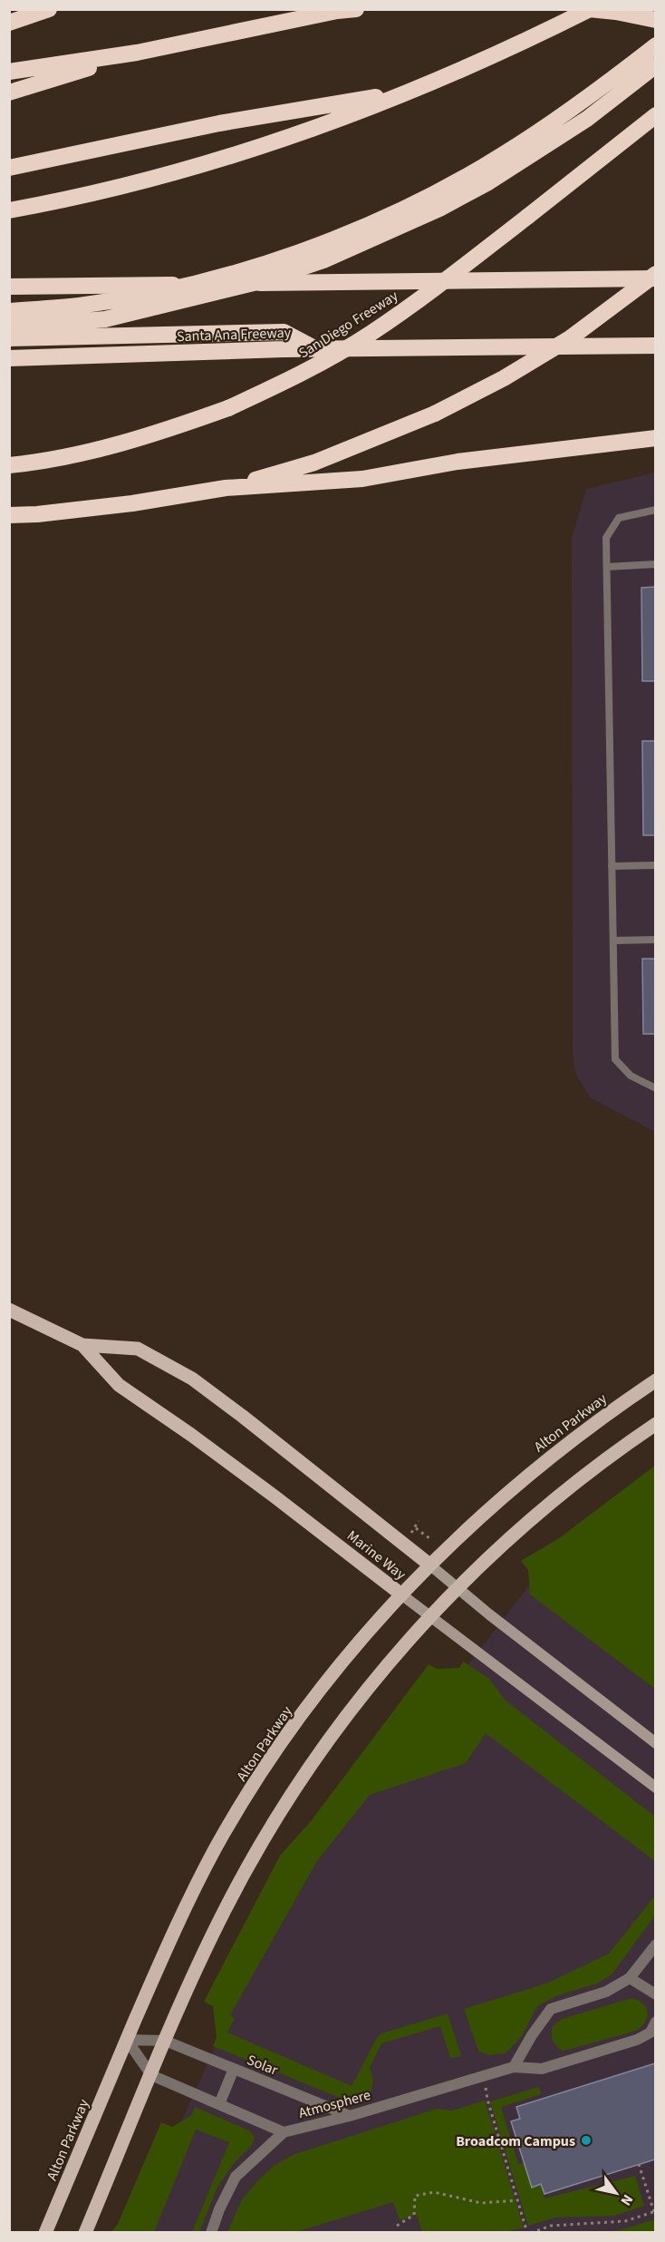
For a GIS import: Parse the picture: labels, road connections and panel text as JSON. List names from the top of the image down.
{
  "streets": {
    "highway": ["San Diego Freeway", "Santa Ana Freeway"],
    "main road": ["Alton Parkway", "Marine Way"],
    "street": ["Solar", "Atmosphere"]
  },
  "crossings": [
    ["Alton Parkway", "Marine Way"],
    ["Solar", "Atmosphere"]
  ],
  "places": ["Broadcom Campus"],
  "north": "bottom right"
}
